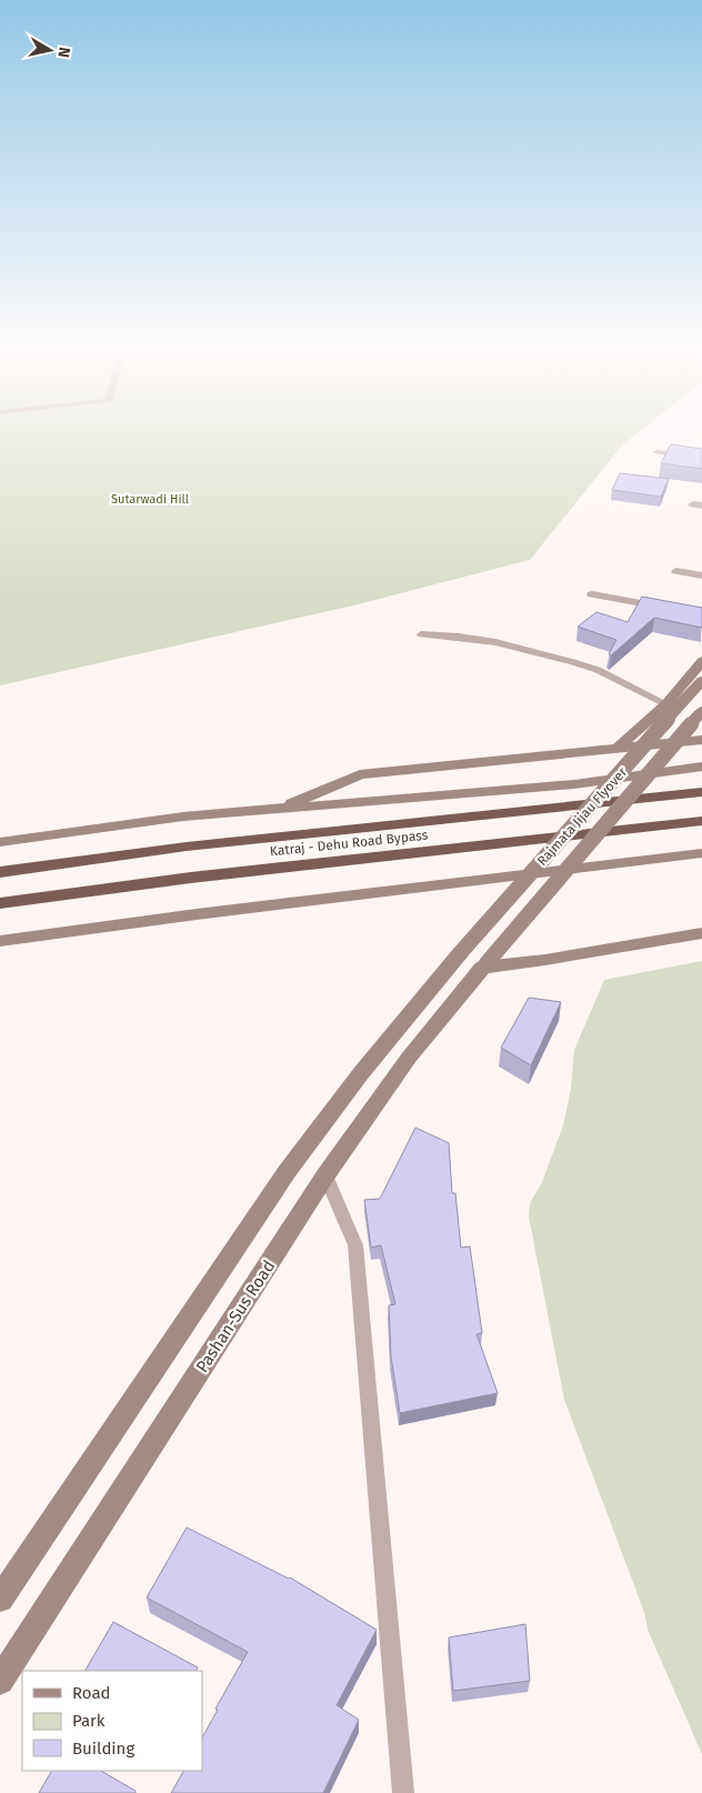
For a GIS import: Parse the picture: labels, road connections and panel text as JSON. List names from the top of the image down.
{
  "streets": {
    "highway": ["Katraj - Dehu Road Bypass"],
    "street": ["Rajmata Jijau Flyover", "Pashan-Sus Road"]
  },
  "crossings": [
    ["Rajmata Jijau Flyover", "Pashan-Sus Road"]
  ],
  "parks": ["Sutarwadi Hill"],
  "legend": ["Road", "Park", "Building"],
  "north": "right"
}
